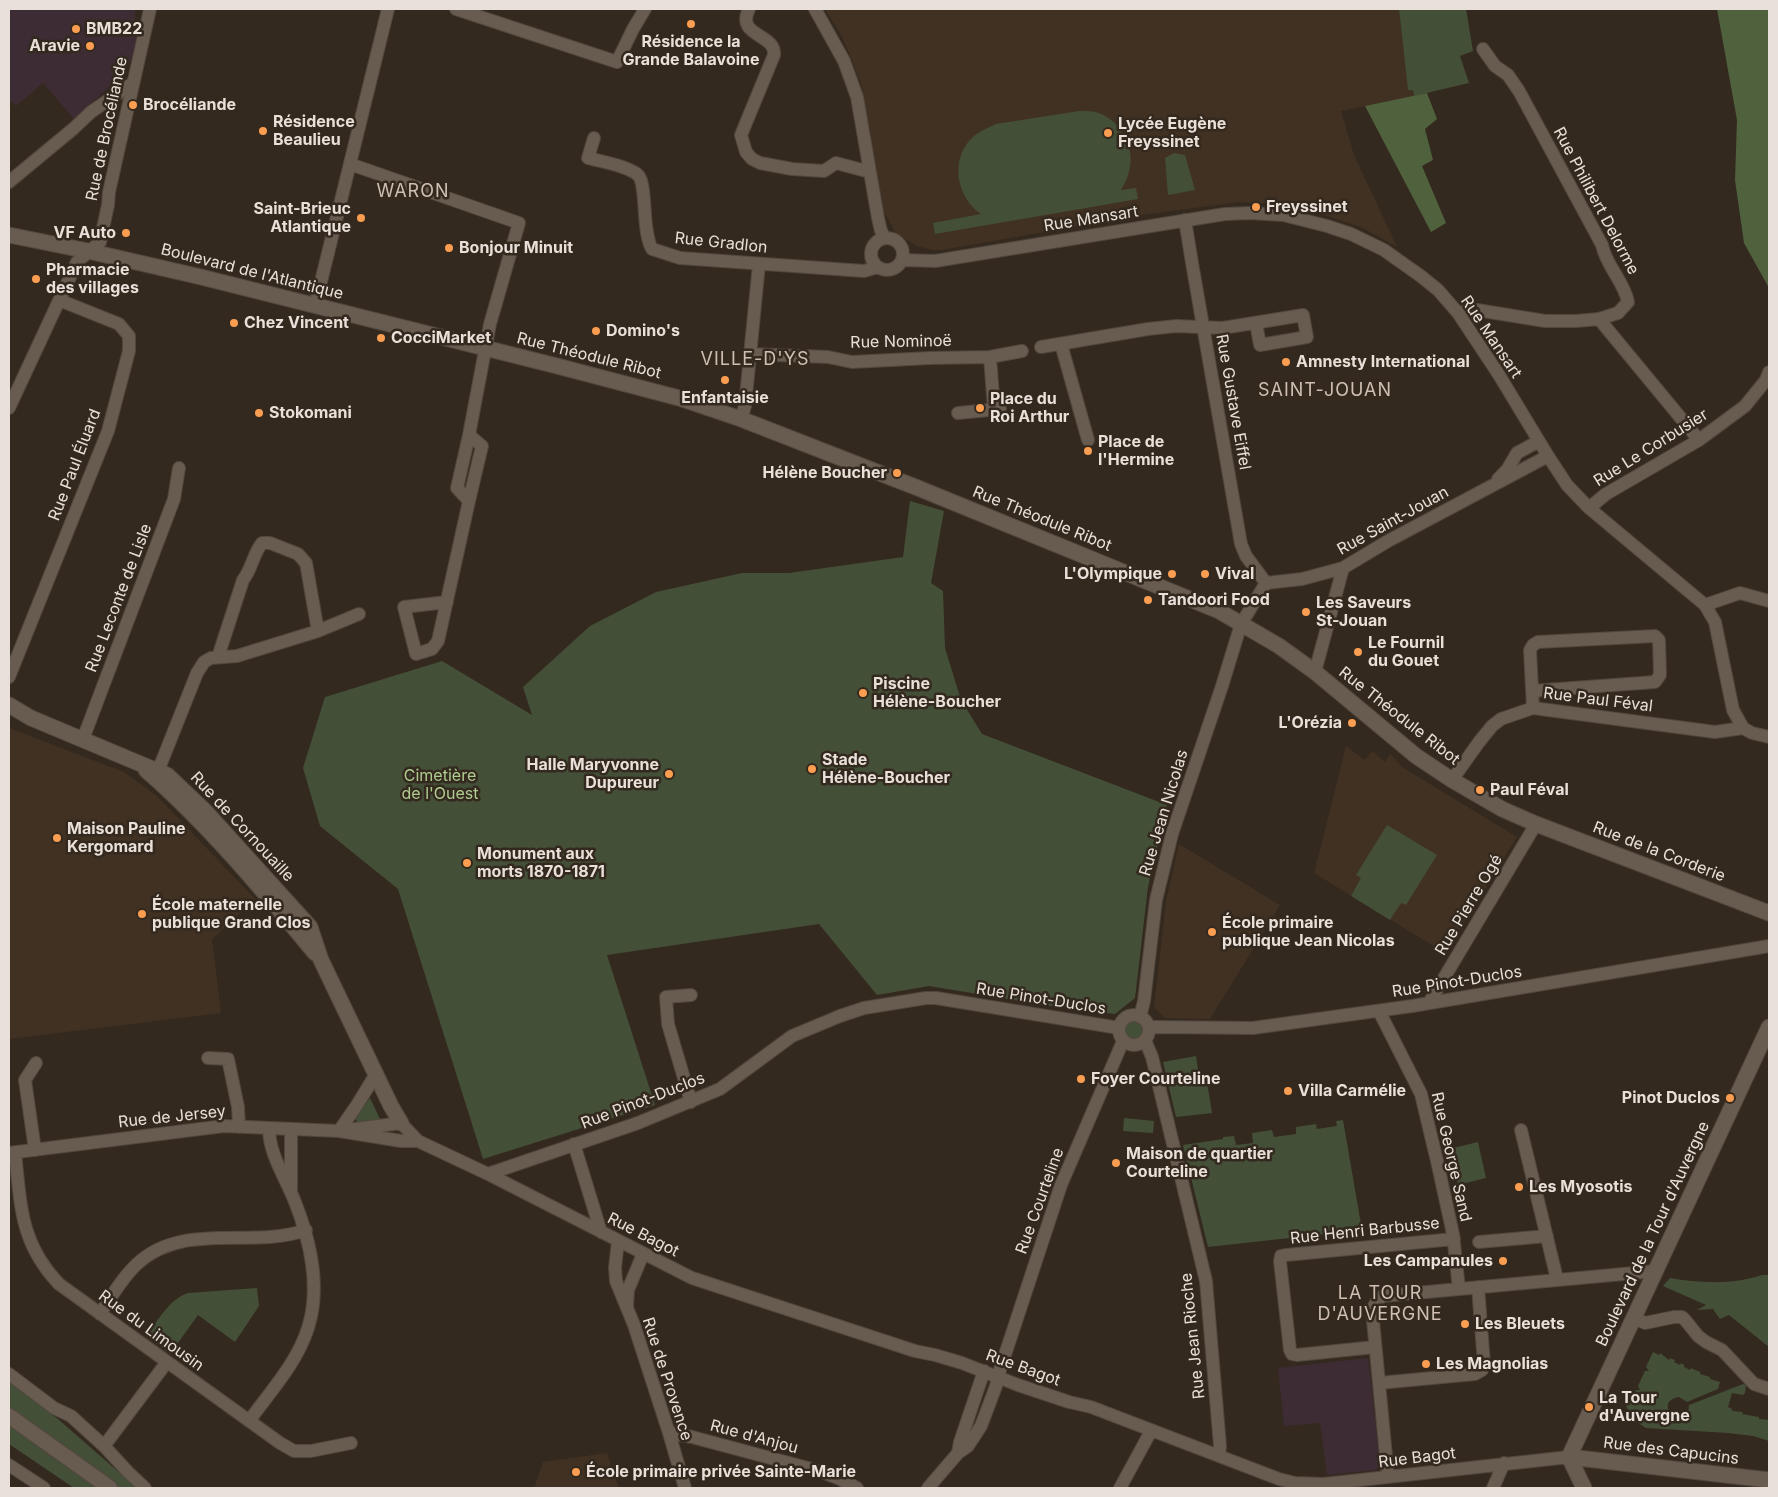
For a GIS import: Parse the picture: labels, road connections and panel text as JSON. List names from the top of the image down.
{
  "streets": {
    "main road": [
      "Boulevard de l'Atlantique",
      "Rue Théodule Ribot",
      "Rue de Cornouaille",
      "Rue de la Corderie",
      "Boulevard de la Tour d'Auvergne",
      "Rue des Capucins"
    ],
    "street": [
      "Rue de Brocéliande",
      "Rue Philibert Delorme",
      "Rue Mansart",
      "Rue Gradlon",
      "Rue Nominoë",
      "Rue Gustave Eiffel",
      "Rue Le Corbusier",
      "Rue Paul Éluard",
      "Rue Saint-Jouan",
      "Rue Leconte de Lisle",
      "Rue Paul Féval",
      "Rue Jean Nicolas",
      "Rue Pierre Ogé",
      "Rue Pinot-Duclos",
      "Rue de Jersey",
      "Rue George Sand",
      "Rue Courteline",
      "Rue Henri Barbusse",
      "Rue Bagot",
      "Rue du Limousin",
      "Rue Jean Rioche",
      "Rue de Provence",
      "Rue d'Anjou"
    ]
  },
  "crossings": [
    ["Rue de Brocéliande", "Boulevard de l'Atlantique"],
    ["Rue de Brocéliande", "Rue Paul Éluard"],
    ["Rue Philibert Delorme", "Rue Mansart"],
    ["Rue Mansart", "Rue Gradlon"],
    ["Rue Mansart", "Rue Gustave Eiffel"],
    ["Rue Mansart", "Rue Le Corbusier"],
    ["Rue Mansart", "Rue Saint-Jouan"],
    ["Rue Mansart", "Rue Paul Féval"],
    ["Boulevard de l'Atlantique", "Rue Théodule Ribot"],
    ["Rue Théodule Ribot", "Rue Paul Féval"],
    ["Rue Théodule Ribot", "Rue Jean Nicolas"],
    ["Rue Théodule Ribot", "Rue de la Corderie"],
    ["Rue Théodule Ribot", "Rue Pierre Ogé"],
    ["Rue Gustave Eiffel", "Rue Saint-Jouan"],
    ["Rue Leconte de Lisle", "Rue de Cornouaille"],
    ["Rue Jean Nicolas", "Rue Pinot-Duclos"],
    ["Rue Jean Nicolas", "Rue Courteline"],
    ["Rue Jean Nicolas", "Rue Jean Rioche"],
    ["Rue de Cornouaille", "Rue de Jersey"],
    ["Rue de la Corderie", "Rue Pierre Ogé"],
    ["Rue Pierre Ogé", "Rue Pinot-Duclos"],
    ["Rue Pinot-Duclos", "Rue de Jersey"],
    ["Rue Pinot-Duclos", "Rue George Sand"],
    ["Rue Pinot-Duclos", "Rue Courteline"],
    ["Rue Pinot-Duclos", "Rue Bagot"],
    ["Rue Pinot-Duclos", "Rue Jean Rioche"],
    ["Rue de Jersey", "Rue Bagot"],
    ["Rue de Jersey", "Rue du Limousin"],
    ["Rue George Sand", "Rue Henri Barbusse"],
    ["Rue Courteline", "Rue Bagot"],
    ["Rue Courteline", "Rue Jean Rioche"],
    ["Boulevard de la Tour d'Auvergne", "Rue Bagot"],
    ["Boulevard de la Tour d'Auvergne", "Rue des Capucins"],
    ["Rue Bagot", "Rue Jean Rioche"],
    ["Rue Bagot", "Rue de Provence"],
    ["Rue Bagot", "Rue des Capucins"],
    ["Rue de Provence", "Rue d'Anjou"]
  ],
  "districts": [
    "WARON",
    "VILLE-D'YS",
    "SAINT-JOUAN",
    "LA TOUR D'AUVERGNE"
  ],
  "parks": ["Cimetière de l'Ouest"],
  "places": [
    "Résidence la Grande Balavoine",
    "BMB22",
    "Aravie",
    "Brocéliande",
    "Résidence Beaulieu",
    "Lycée Eugène Freyssinet",
    "Freyssinet",
    "Saint-Brieuc Atlantique",
    "VF Auto",
    "Bonjour Minuit",
    "Pharmacie des villages",
    "Chez Vincent",
    "Domino's",
    "CocciMarket",
    "Amnesty International",
    "Enfantaisie",
    "Place du Roi Arthur",
    "Stokomani",
    "Place de l'Hermine",
    "Hélène Boucher",
    "L'Olympique",
    "Vival",
    "Tandoori Food",
    "Les Saveurs St-Jouan",
    "Le Fournil du Gouet",
    "Piscine Hélène-Boucher",
    "L'Orézia",
    "Stade Hélène-Boucher",
    "Halle Maryvonne Dupureur",
    "Paul Féval",
    "Maison Pauline Kergomard",
    "Monument aux morts 1870-1871",
    "École maternelle publique Grand Clos",
    "École primaire publique Jean Nicolas",
    "Foyer Courteline",
    "Villa Carmélie",
    "Pinot Duclos",
    "Maison de quartier Courteline",
    "Les Myosotis",
    "Les Campanules",
    "Les Bleuets",
    "Les Magnolias",
    "La Tour d'Auvergne",
    "École primaire privée Sainte-Marie"
  ]
}
